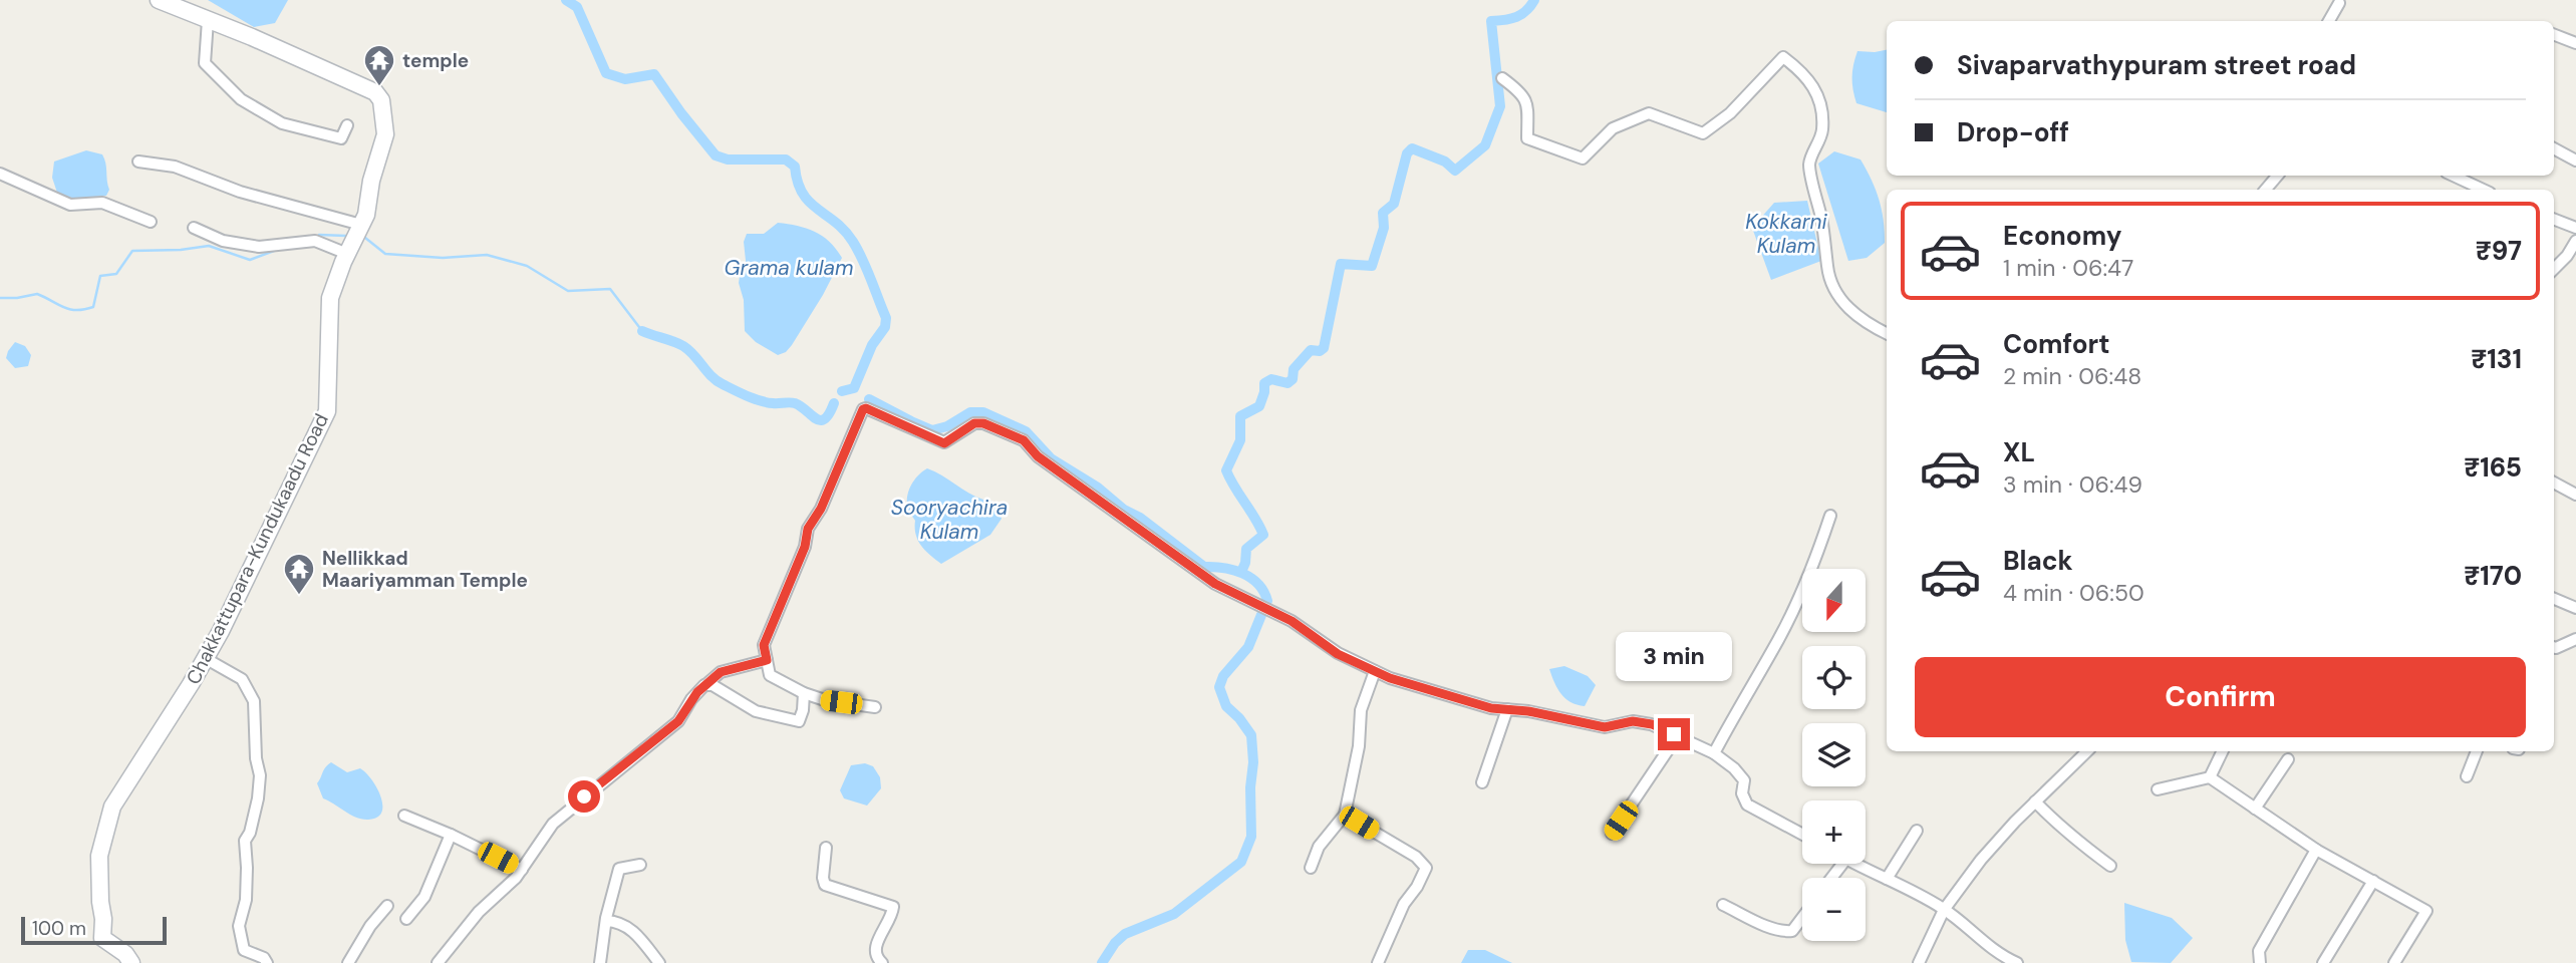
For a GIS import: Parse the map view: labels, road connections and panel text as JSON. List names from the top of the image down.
{
  "streets": {
    "street": ["Chakkattupara-Kundukaadu Road"]
  },
  "water": ["Kokkarni Kulam", "Grama kulam", "Sooryachira Kulam"],
  "places": {
    "temple": ["temple", "Nellikkad Maariyamman Temple"]
  },
  "scale_bar": "100 m",
  "north": "bottom",
  "page": {
    "banner": ["Sivaparvathypuram street road", "Drop-off"],
    "list": [
      {
        "name": "Economy",
        "note": "1 min · 06:47",
        "value": "₹97"
      },
      {
        "name": "Comfort",
        "note": "2 min · 06:48",
        "value": "₹131"
      },
      {
        "name": "XL",
        "note": "3 min · 06:49",
        "value": "₹165"
      },
      {
        "name": "Black",
        "note": "4 min · 06:50",
        "value": "₹170"
      }
    ],
    "map_buttons": ["+", "−"],
    "bubble": "3 min",
    "buttons": "Confirm",
    "scale": "100 m"
  }
}
